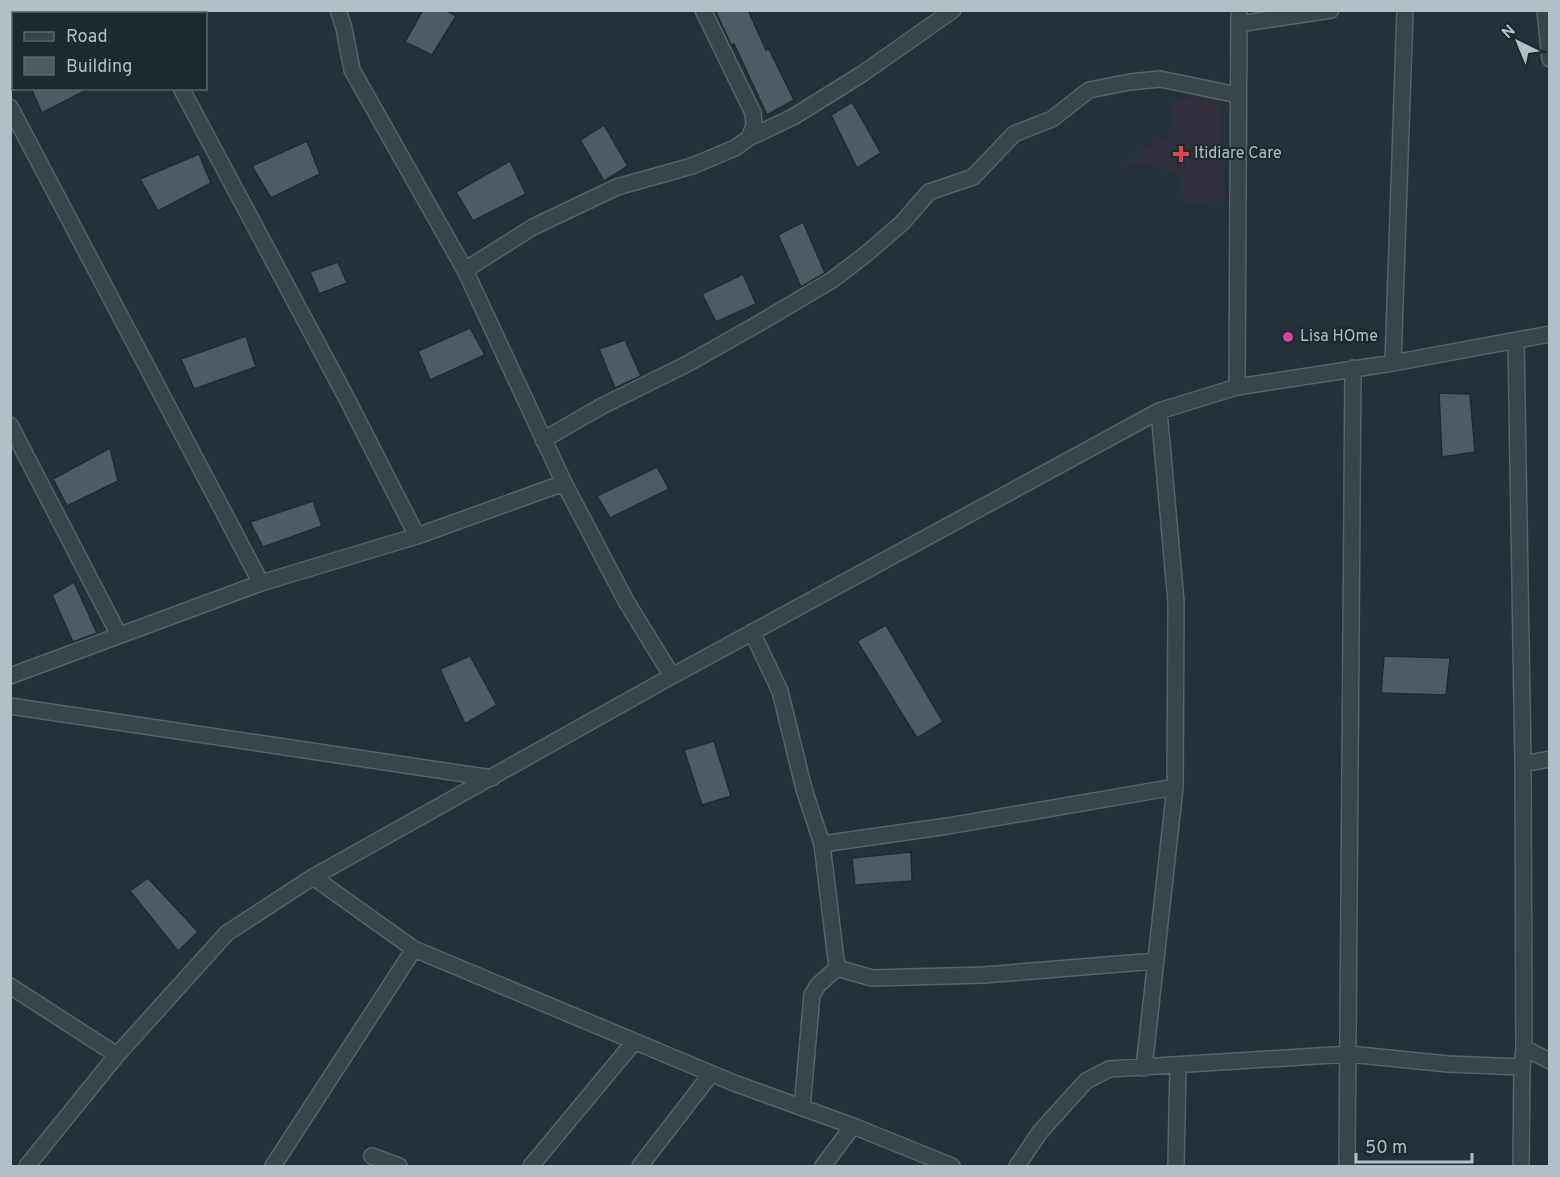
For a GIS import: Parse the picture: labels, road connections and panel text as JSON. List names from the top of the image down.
{
  "places": {
    "health": ["Itidiare Care"],
    "other": ["Lisa HOme"]
  },
  "legend": ["Road", "Building"],
  "scale_bar": "50 m",
  "north": "top left"
}
